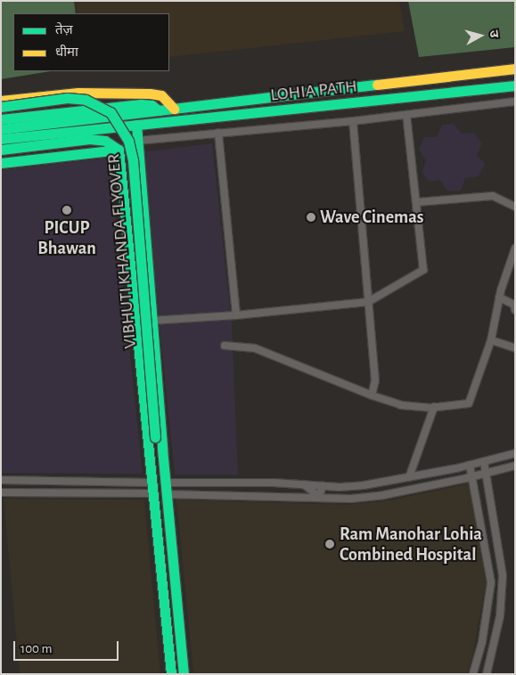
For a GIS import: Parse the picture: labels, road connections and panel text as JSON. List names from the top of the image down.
{
  "streets": {
    "main road": ["LOHIA PATH", "VIBHUTI KHANDA FLYOVER"]
  },
  "places": ["PICUP Bhawan", "Wave Cinemas", "Ram Manohar Lohia Combined Hospital"],
  "legend": ["तेज़", "धीमा"],
  "scale_bar": "100 m",
  "north": "right"
}
